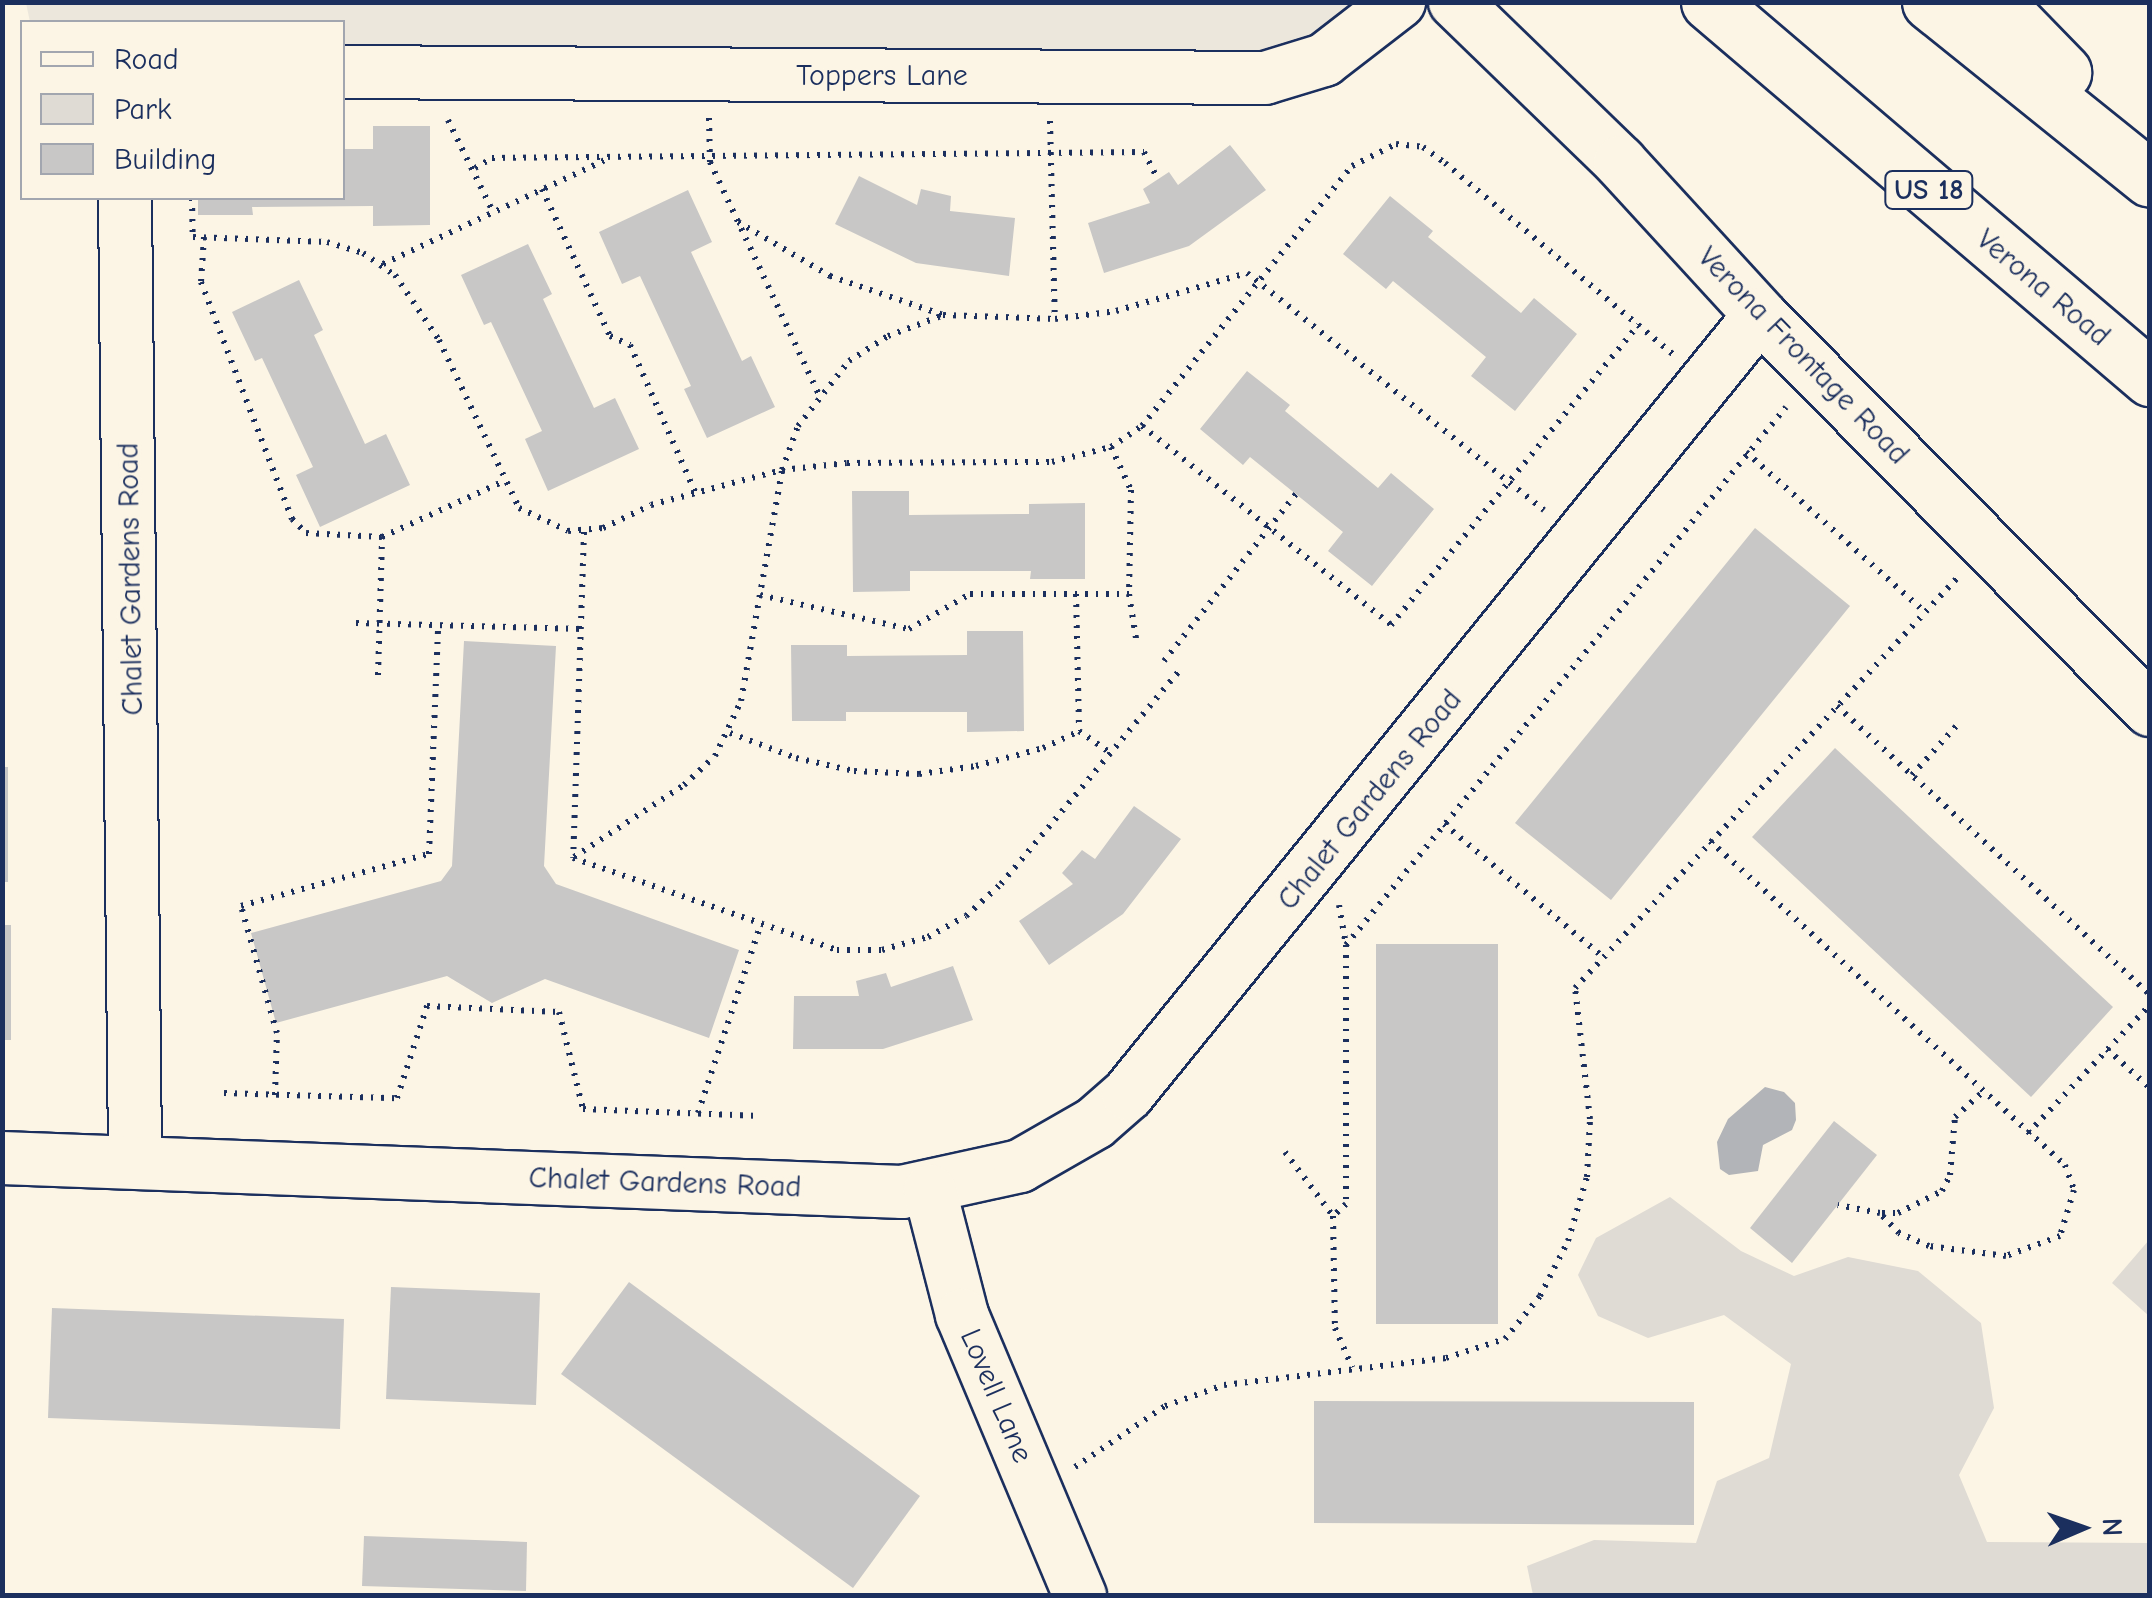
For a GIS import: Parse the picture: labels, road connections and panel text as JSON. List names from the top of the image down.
{
  "streets": {
    "highway": ["US 18", "Verona Road"],
    "street": [
      "Toppers Lane",
      "Verona Frontage Road",
      "Chalet Gardens Road",
      "Lovell Lane"
    ]
  },
  "crossings": [
    ["Verona Frontage Road", "Chalet Gardens Road"],
    ["Chalet Gardens Road", "Lovell Lane"]
  ],
  "legend": ["Road", "Park", "Building"],
  "north": "right"
}
